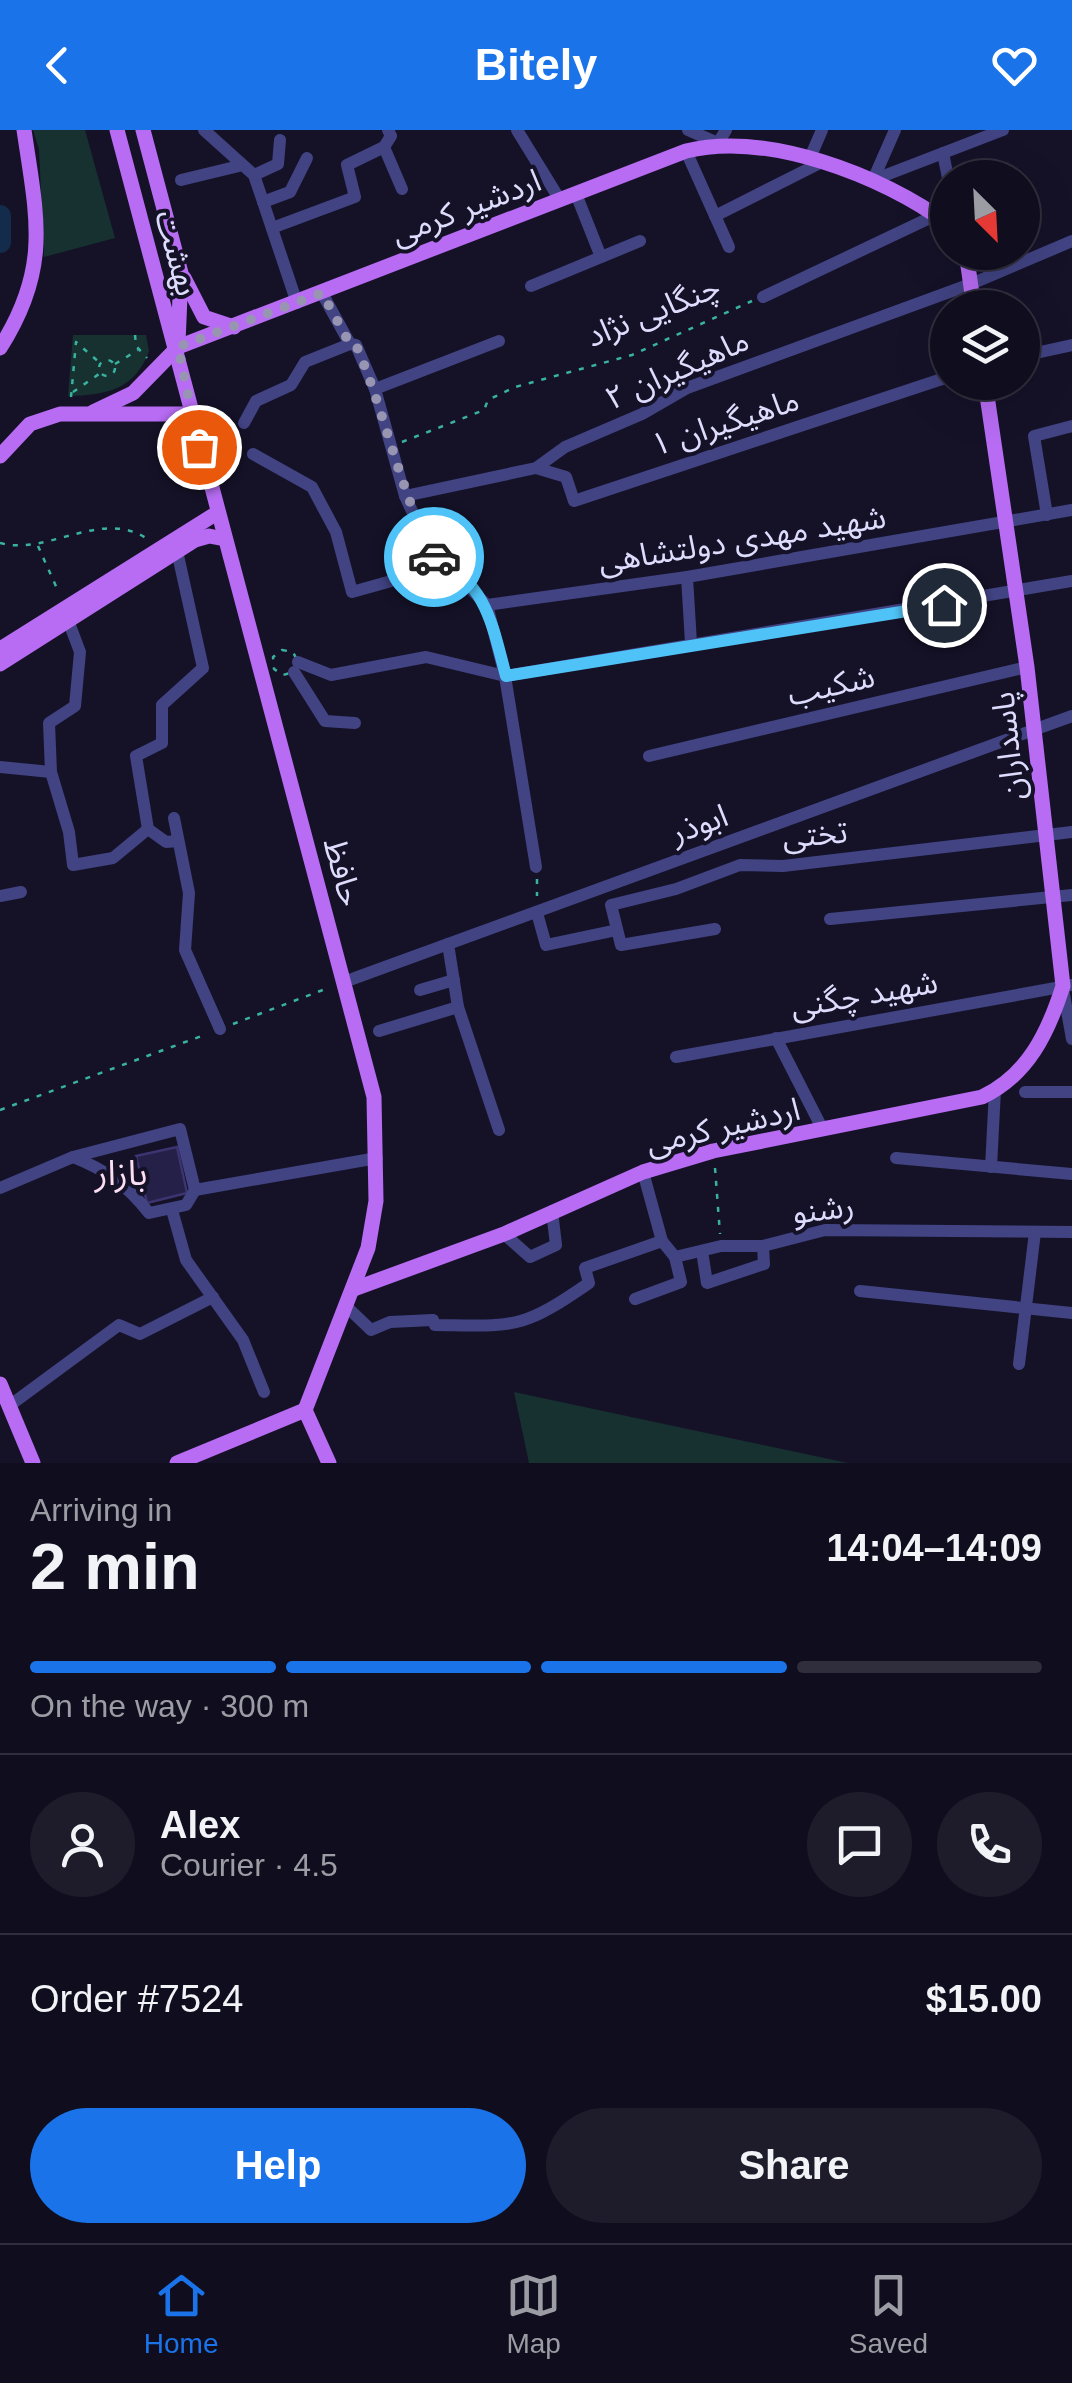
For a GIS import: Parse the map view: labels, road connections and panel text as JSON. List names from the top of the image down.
{
  "streets": {
    "main road": [
      "اردشیر کرمی",
      "بهشت",
      "پاسداران",
      "حافظ"
    ],
    "street": [
      "چنگایی نژاد",
      "ماهیگیران ۲",
      "ماهیگیران ۱",
      "شهید مهدی دولتشاهی",
      "شکیب",
      "ابوذر",
      "تختی",
      "شهید چگنی",
      "رشنو"
    ]
  },
  "crossings": [
    ["اردشیر کرمی", "بهشت"],
    ["اردشیر کرمی", "پاسداران"],
    ["اردشیر کرمی", "حافظ"],
    ["اردشیر کرمی", "شهید چگنی"],
    ["بهشت", "حافظ"],
    ["ماهیگیران ۲", "ماهیگیران ۱"],
    ["شهید مهدی دولتشاهی", "پاسداران"],
    ["شکیب", "پاسداران"],
    ["پاسداران", "ابوذر"],
    ["پاسداران", "تختی"],
    ["پاسداران", "شهید چگنی"],
    ["ابوذر", "حافظ"]
  ],
  "districts": ["بازار"],
  "north": "bottom right",
  "page": {
    "header": "Bitely",
    "heading": ["2 min", "Arriving in", "14:04–14:09"],
    "panel": [
      "Alex",
      "Courier · 4.5",
      "Order #7524",
      "$15.00"
    ],
    "bar": "On the way · 300 m",
    "buttons": ["Help", "Share"],
    "tabs": ["Home", "Map", "Saved"]
  }
}
